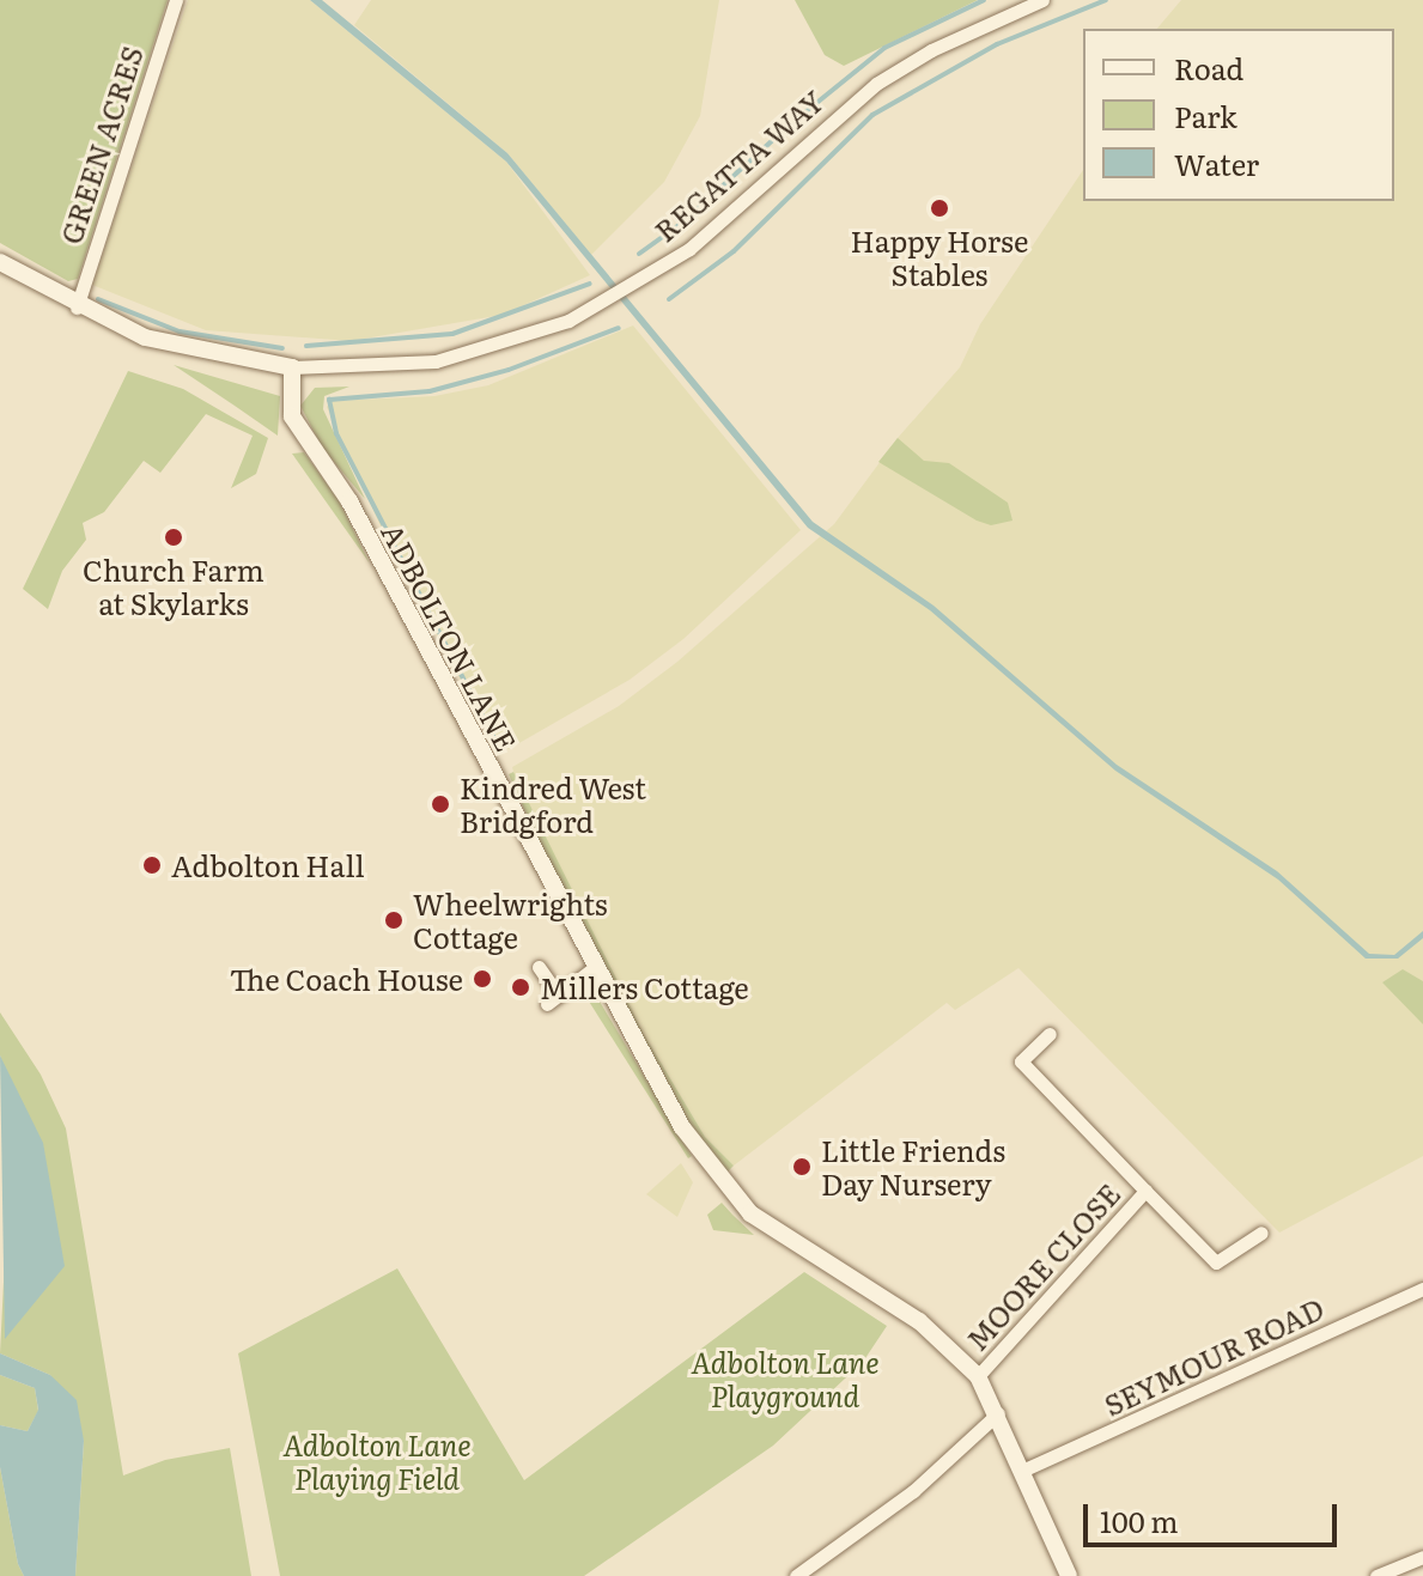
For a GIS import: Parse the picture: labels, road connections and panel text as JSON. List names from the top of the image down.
{
  "streets": {
    "street": [
      "GREEN ACRES",
      "REGATTA WAY",
      "ADBOLTON LANE",
      "MOORE CLOSE",
      "SEYMOUR ROAD"
    ]
  },
  "crossings": [
    ["REGATTA WAY", "ADBOLTON LANE"],
    ["ADBOLTON LANE", "MOORE CLOSE"],
    ["ADBOLTON LANE", "SEYMOUR ROAD"]
  ],
  "parks": ["Adbolton Lane Playground", "Adbolton Lane Playing Field"],
  "places": [
    "Happy Horse Stables",
    "Church Farm at Skylarks",
    "Kindred West Bridgford",
    "Adbolton Hall",
    "Wheelwrights Cottage",
    "The Coach House",
    "Millers Cottage",
    "Little Friends Day Nursery"
  ],
  "legend": ["Road", "Park", "Water"],
  "scale_bar": "100 m"
}
